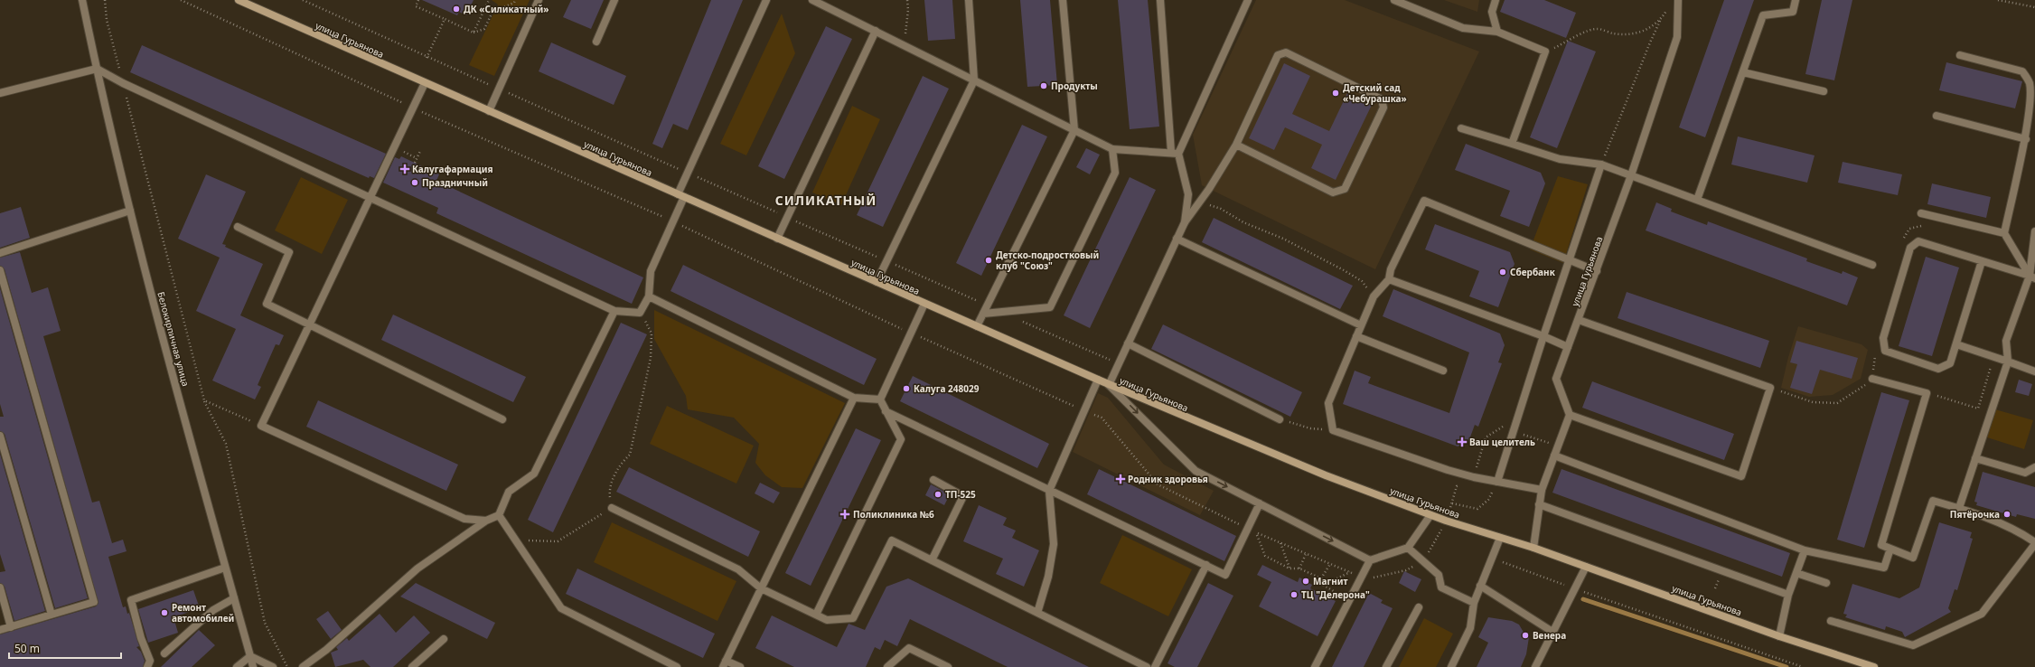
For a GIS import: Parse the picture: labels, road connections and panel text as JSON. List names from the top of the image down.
{
  "streets": {
    "street": ["улица Гурьянова", "Белокирпичная улица"]
  },
  "districts": ["СИЛИКАТНЫЙ"],
  "places": {
    "other": [
      "ДК «Силикатный»",
      "Продукты",
      "Детский сад «Чебурашка»",
      "Праздничный",
      "Детско-подростковый клуб \"Союз\"",
      "Сбербанк",
      "Калуга 248029",
      "ТП-525",
      "Пятёрочка",
      "Магнит",
      "ТЦ \"Делерона\"",
      "Ремонт автомобилей",
      "Венера"
    ],
    "health": [
      "Калугафармация",
      "Ваш целитель",
      "Родник здоровья",
      "Поликлиника №6"
    ]
  },
  "scale_bar": "50 m"
}
